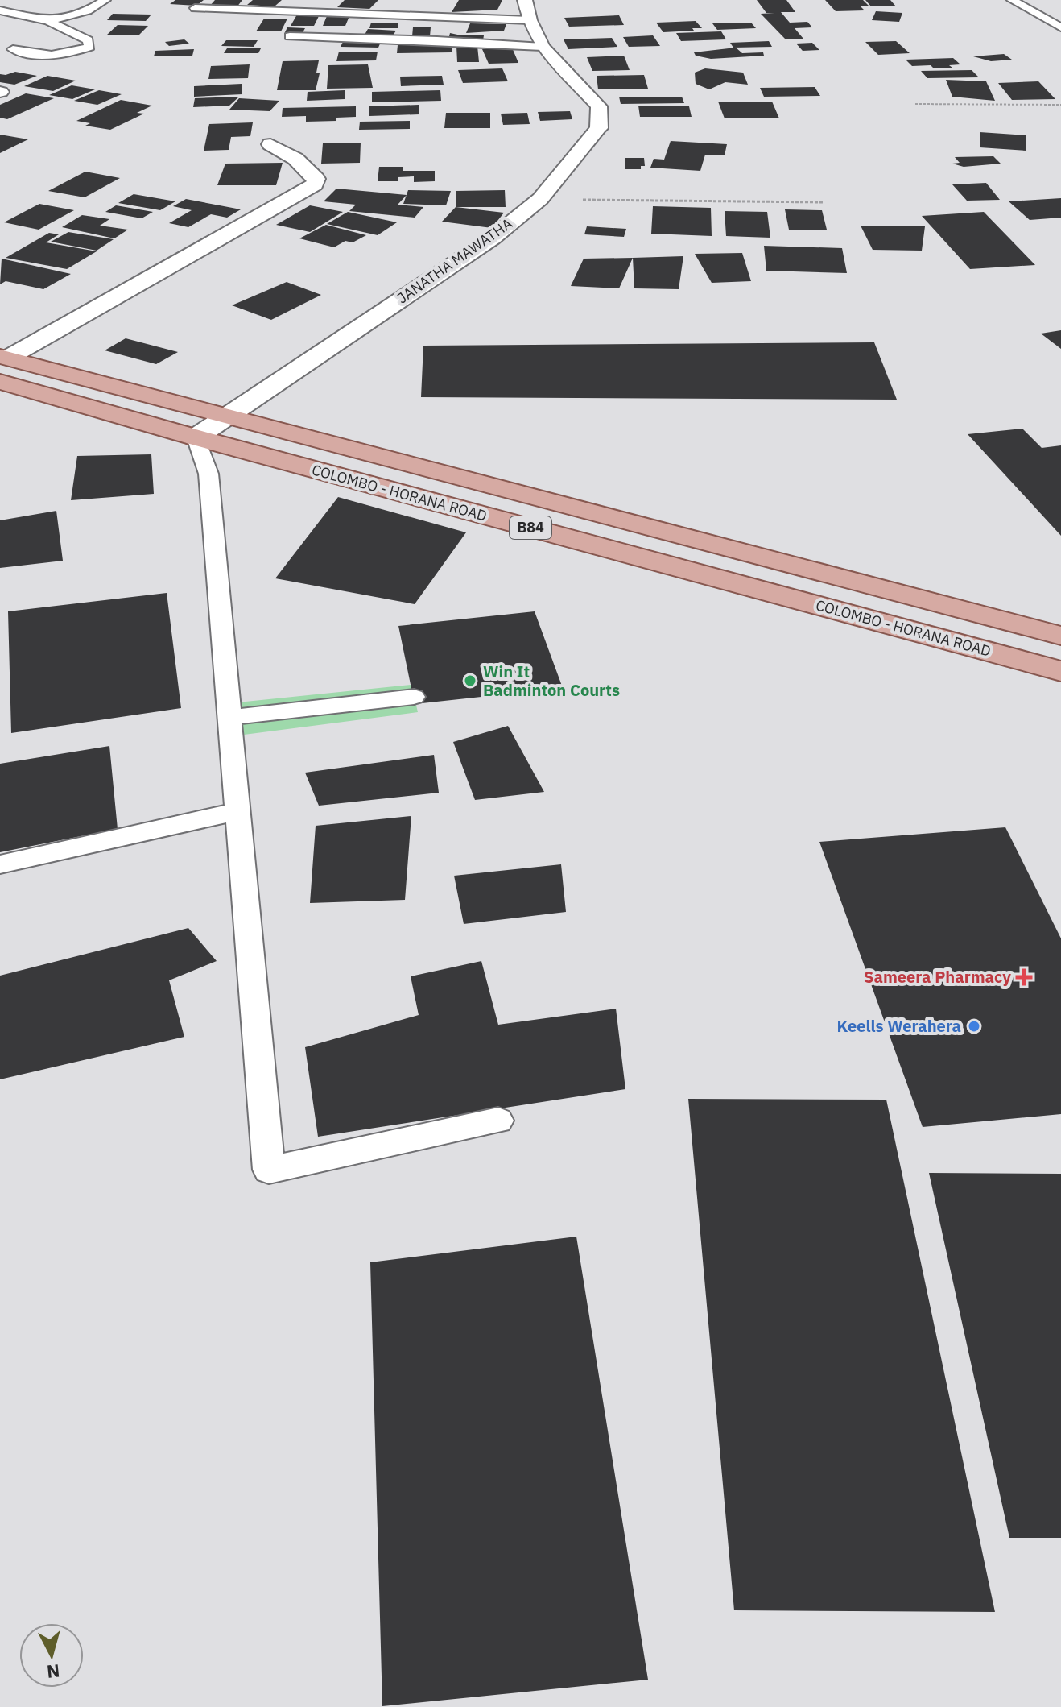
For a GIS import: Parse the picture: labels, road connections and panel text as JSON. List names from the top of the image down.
{
  "streets": {
    "main road": ["COLOMBO - HORANA ROAD", "B84"],
    "street": ["JANATHA MAWATHA"]
  },
  "crossings": [
    ["JANATHA MAWATHA", "COLOMBO - HORANA ROAD"]
  ],
  "places": {
    "other": ["Win It Badminton Courts", "Keells Werahera"],
    "health": ["Sameera Pharmacy"]
  },
  "north": "bottom"
}
